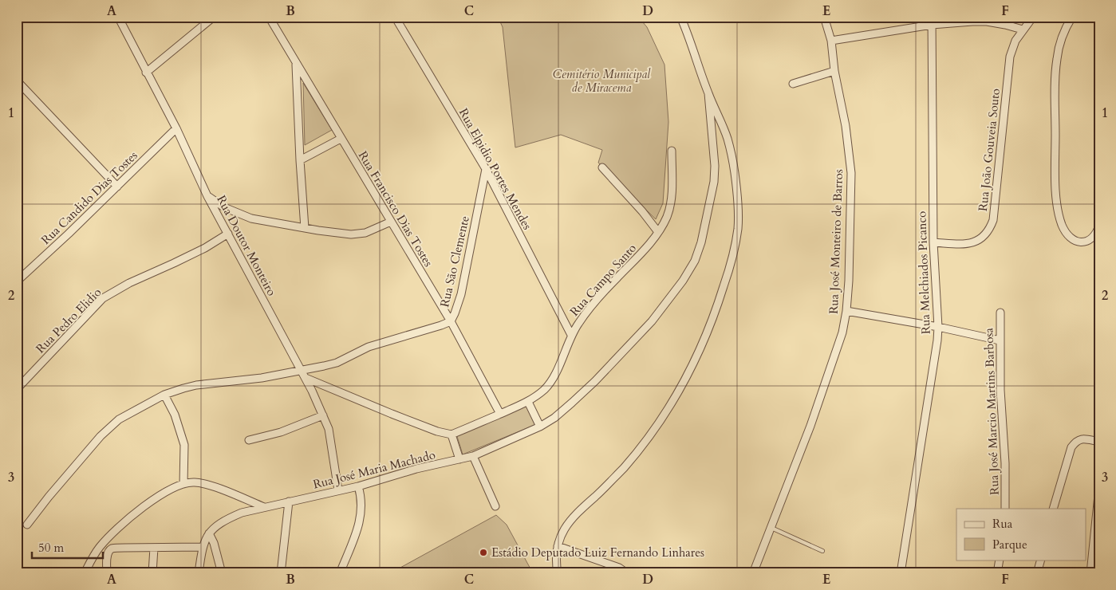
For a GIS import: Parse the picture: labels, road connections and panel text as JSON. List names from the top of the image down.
{
  "streets": {
    "street": [
      "Rua João Gouveia Souto",
      "Rua Elpidio Portes Mendes",
      "Rua Candido Dias Tostes",
      "Rua Francisco Dias Tostes",
      "Rua José Monteiro de Barros",
      "Rua Doutor Monteiro",
      "Rua São Clemente",
      "Rua Melchiados Picanco",
      "Rua Campo Santo",
      "Rua Pedro Elidio",
      "Rua José Marcio Martins Barbosa",
      "Rua José Maria Machado"
    ]
  },
  "crossings": [
    ["Rua João Gouveia Souto", "Rua Melchiados Picanco"],
    ["Rua Elpidio Portes Mendes", "Rua São Clemente"],
    ["Rua Elpidio Portes Mendes", "Rua Campo Santo"],
    ["Rua Candido Dias Tostes", "Rua Doutor Monteiro"],
    ["Rua Francisco Dias Tostes", "Rua São Clemente"],
    ["Rua Francisco Dias Tostes", "Rua Campo Santo"],
    ["Rua Doutor Monteiro", "Rua São Clemente"],
    ["Rua Doutor Monteiro", "Rua Pedro Elidio"],
    ["Rua Doutor Monteiro", "Rua José Maria Machado"]
  ],
  "parks": ["Cemitério Municipal de Miracema"],
  "places": ["Estádio Deputado Luiz Fernando Linhares"],
  "legend": ["Rua", "Parque"],
  "scale_bar": "50 m",
  "grid": {
    "columns": [
      "A",
      "B",
      "C",
      "D",
      "E",
      "F"
    ],
    "rows": ["1", "2", "3"]
  }
}
